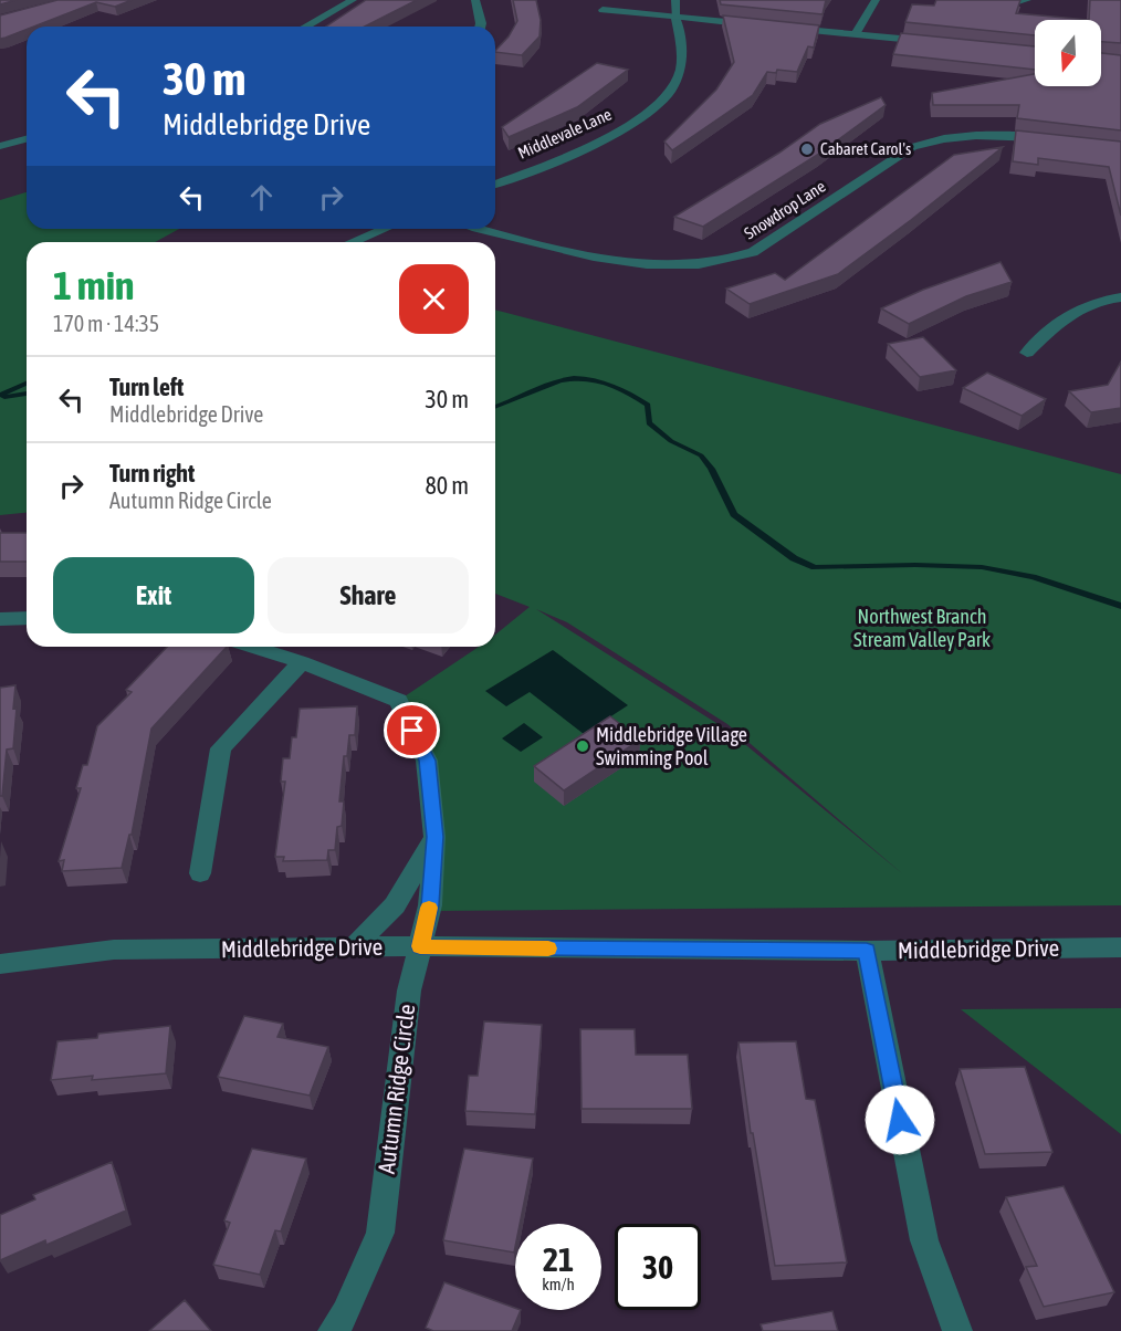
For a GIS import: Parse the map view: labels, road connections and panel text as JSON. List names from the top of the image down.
{
  "streets": {
    "street": [
      "Middlevale Lane",
      "Snowdrop Lane",
      "Middlebridge Drive",
      "Autumn Ridge Circle"
    ]
  },
  "crossings": [
    ["Middlebridge Drive", "Autumn Ridge Circle"]
  ],
  "parks": ["Northwest Branch Stream Valley Park"],
  "places": ["Cabaret Carol's", "Middlebridge Village Swimming Pool"],
  "north": "bottom",
  "page": {
    "turn": ["30 m", "Middlebridge Drive"],
    "heading": ["1 min", "170 m · 14:35"],
    "list": [
      {
        "name": "Turn left",
        "note": "Middlebridge Drive",
        "value": "30 m"
      },
      {
        "name": "Turn right",
        "note": "Autumn Ridge Circle",
        "value": "80 m"
      }
    ],
    "buttons": ["Exit", "Share"],
    "speed": "21 km/h",
    "limit": "30"
  }
}
